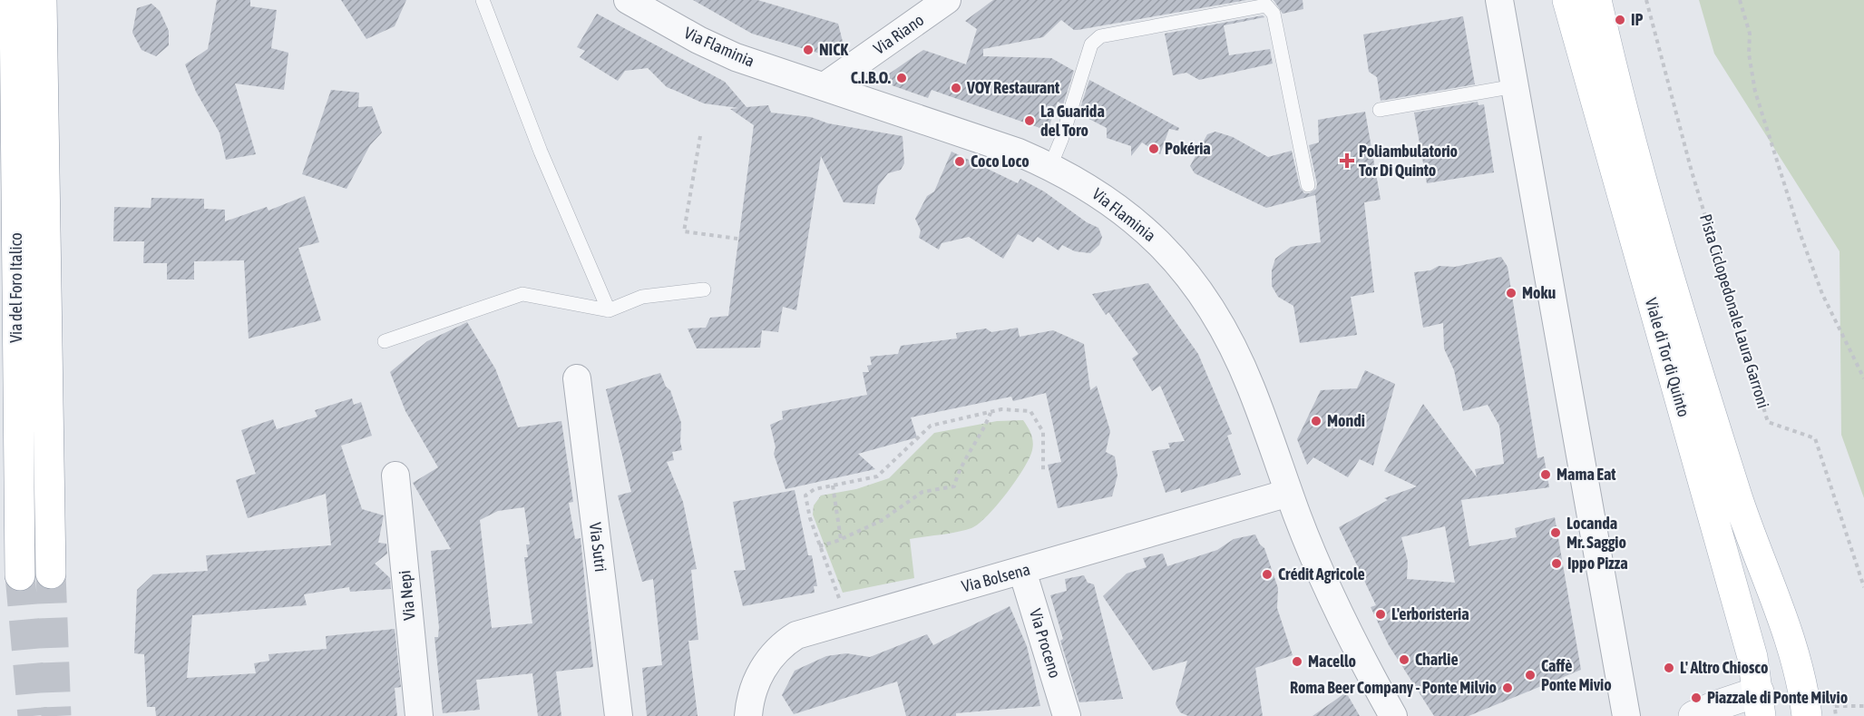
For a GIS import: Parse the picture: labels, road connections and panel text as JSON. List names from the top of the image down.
{
  "streets": {
    "main road": ["Via del Foro Italico", "Viale di Tor di Quinto"],
    "street": [
      "Via Riano",
      "Via Flaminia",
      "Via Sutri",
      "Via Bolsena",
      "Via Nepi",
      "Via Proceno"
    ],
    "path": ["Pista Ciclopedonale Laura Garroni"]
  },
  "crossings": [
    ["Via Riano", "Via Flaminia"],
    ["Via Flaminia", "Via Bolsena"],
    ["Via Bolsena", "Via Proceno"]
  ],
  "places": {
    "other": [
      "IP",
      "NICK",
      "C.I.B.O.",
      "VOY Restaurant",
      "La Guarida del Toro",
      "Pokéria",
      "Coco Loco",
      "Moku",
      "Mondi",
      "Mama Eat",
      "Locanda Mr. Saggio",
      "Ippo Pizza",
      "Crédit Agricole",
      "L'erboristeria",
      "Charlie",
      "Macello",
      "L' Altro Chiosco",
      "Caffè Ponte Mivio",
      "Roma Beer Company - Ponte Milvio",
      "Piazzale di Ponte Milvio"
    ],
    "health": ["Poliambulatorio Tor Di Quinto"]
  }
}
